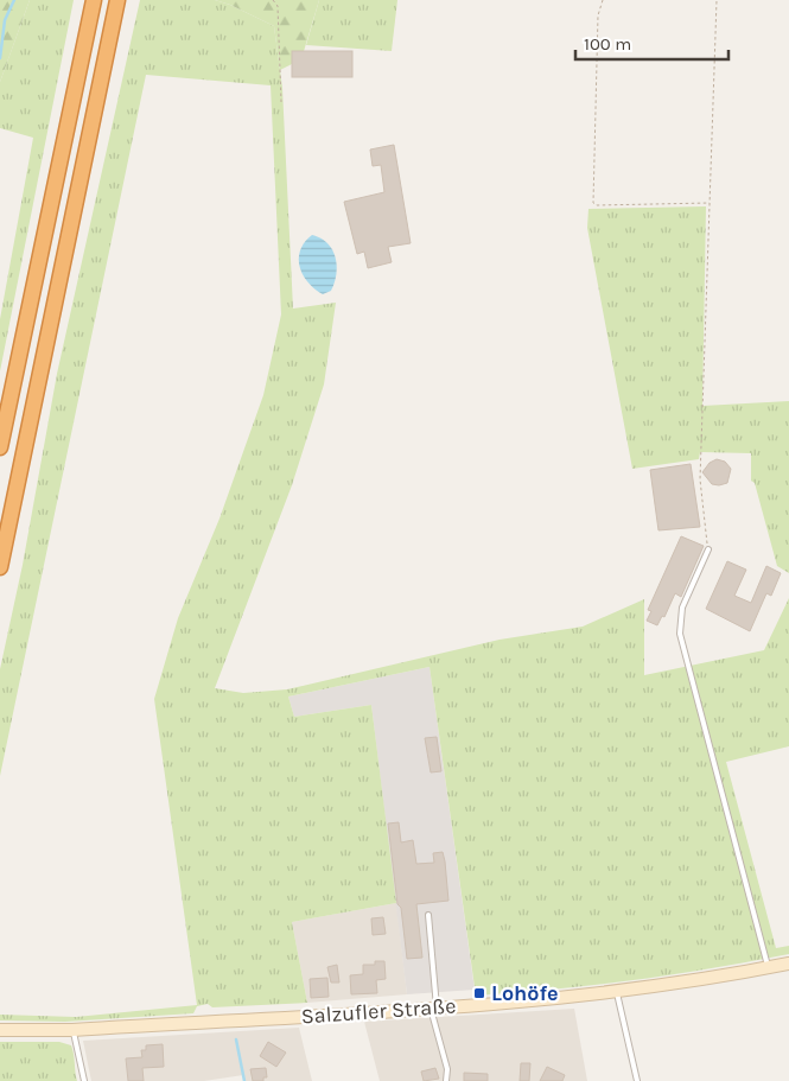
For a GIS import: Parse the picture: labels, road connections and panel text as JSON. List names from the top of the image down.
{
  "streets": {
    "main road": ["Salzufler Straße"]
  },
  "places": {
    "transit": ["Lohöfe"]
  },
  "scale_bar": "100 m"
}
